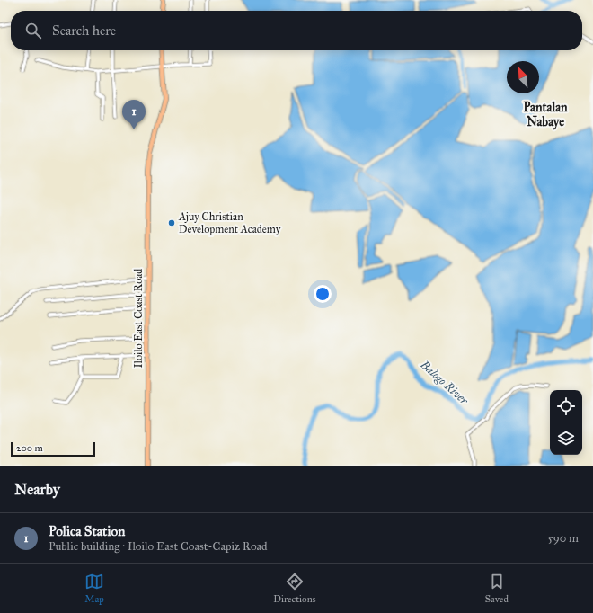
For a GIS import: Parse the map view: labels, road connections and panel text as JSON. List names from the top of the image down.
{
  "streets": {
    "main road": ["Iloilo East Coast Road"]
  },
  "districts": ["Pantalan Nabaye"],
  "water": ["Balogo River"],
  "places": ["Ajuy Christian Development Academy"],
  "scale_bar": "200 m",
  "north": "top left",
  "page": {
    "search": "Search here",
    "pins": "1",
    "scale": "200 m",
    "heading": "Nearby",
    "list": [
      {
        "mark": "1",
        "name": "Polica Station",
        "note": "Public building · Iloilo East Coast-Capiz Road",
        "value": "590 m"
      }
    ],
    "nav": ["Map", "Directions", "Saved"]
  }
}
